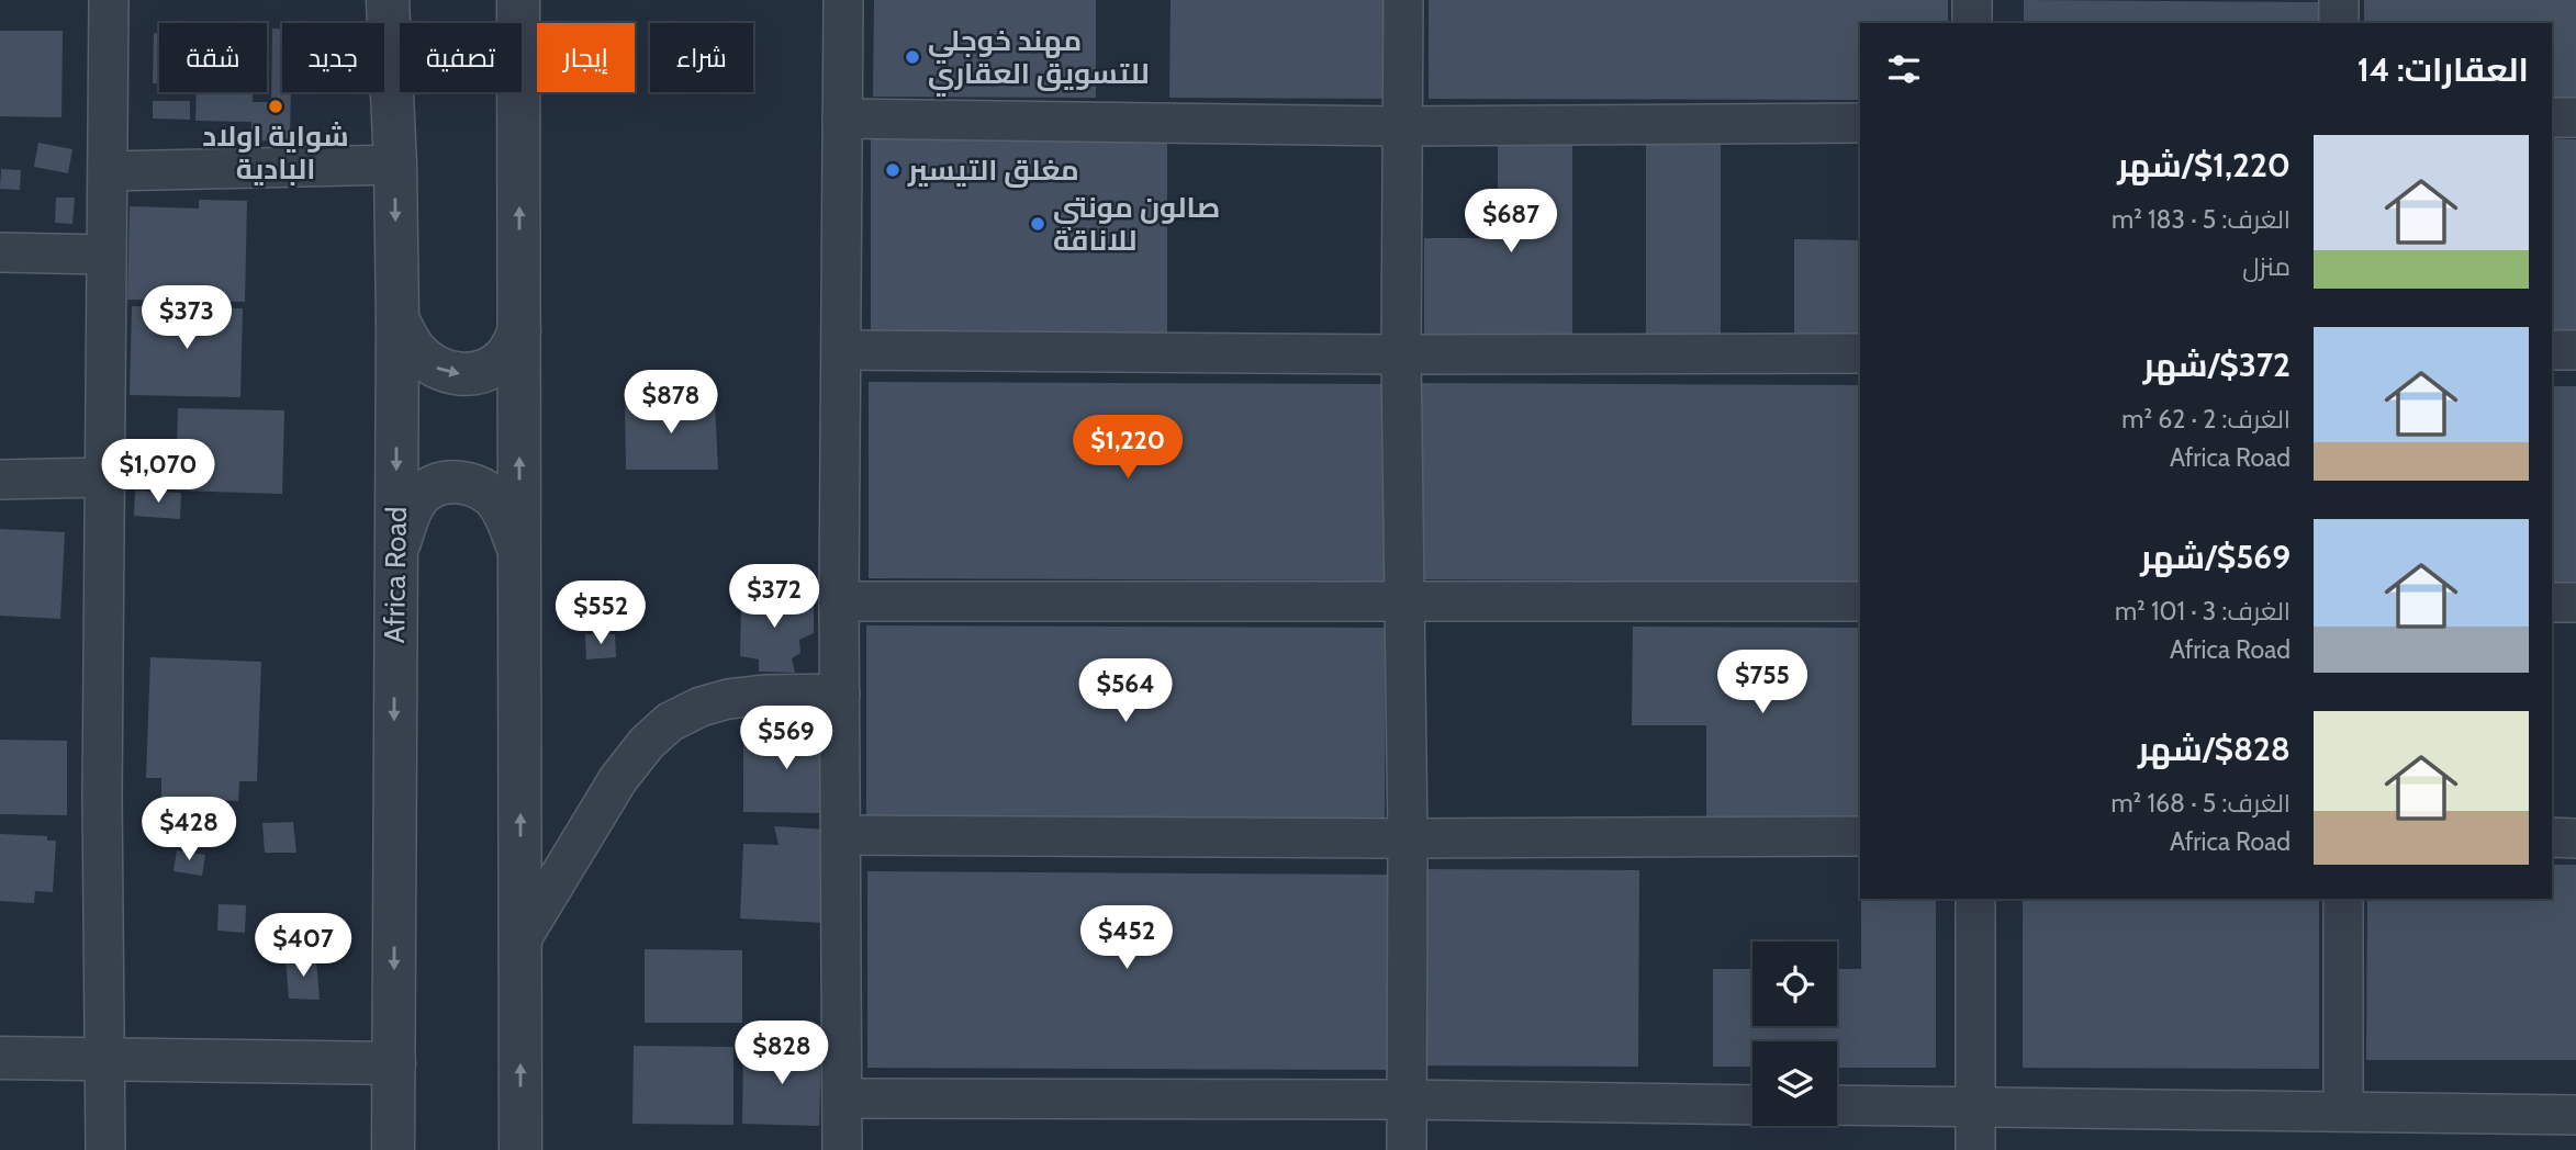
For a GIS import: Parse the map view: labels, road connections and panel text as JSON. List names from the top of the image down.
{
  "streets": {
    "street": ["Africa Road"]
  },
  "places": [
    "مهند خوجلي للتسويق العقاري",
    "شواية اولاد البادية",
    "مغلق التيسير",
    "صالون مونتي للاناقة"
  ],
  "page": {
    "chip": [
      "شراء",
      "إيجار",
      "تصفية",
      "جديد",
      "شقة"
    ],
    "heading": "العقارات: 14",
    "list": [
      {
        "name": "$1,220/شهر",
        "note": "الغرف: 5 · 183 m² · منزل"
      },
      {
        "name": "$372/شهر",
        "note": "الغرف: 2 · 62 m² · Africa Road"
      },
      {
        "name": "$569/شهر",
        "note": "الغرف: 3 · 101 m² · Africa Road"
      },
      {
        "name": "$828/شهر",
        "note": "الغرف: 5 · 168 m² · Africa Road"
      }
    ],
    "price": [
      "$687",
      "$373",
      "$878",
      "$1,220",
      "$1,070",
      "$372",
      "$552",
      "$755",
      "$564",
      "$569",
      "$428",
      "$452",
      "$407",
      "$828"
    ]
  }
}
